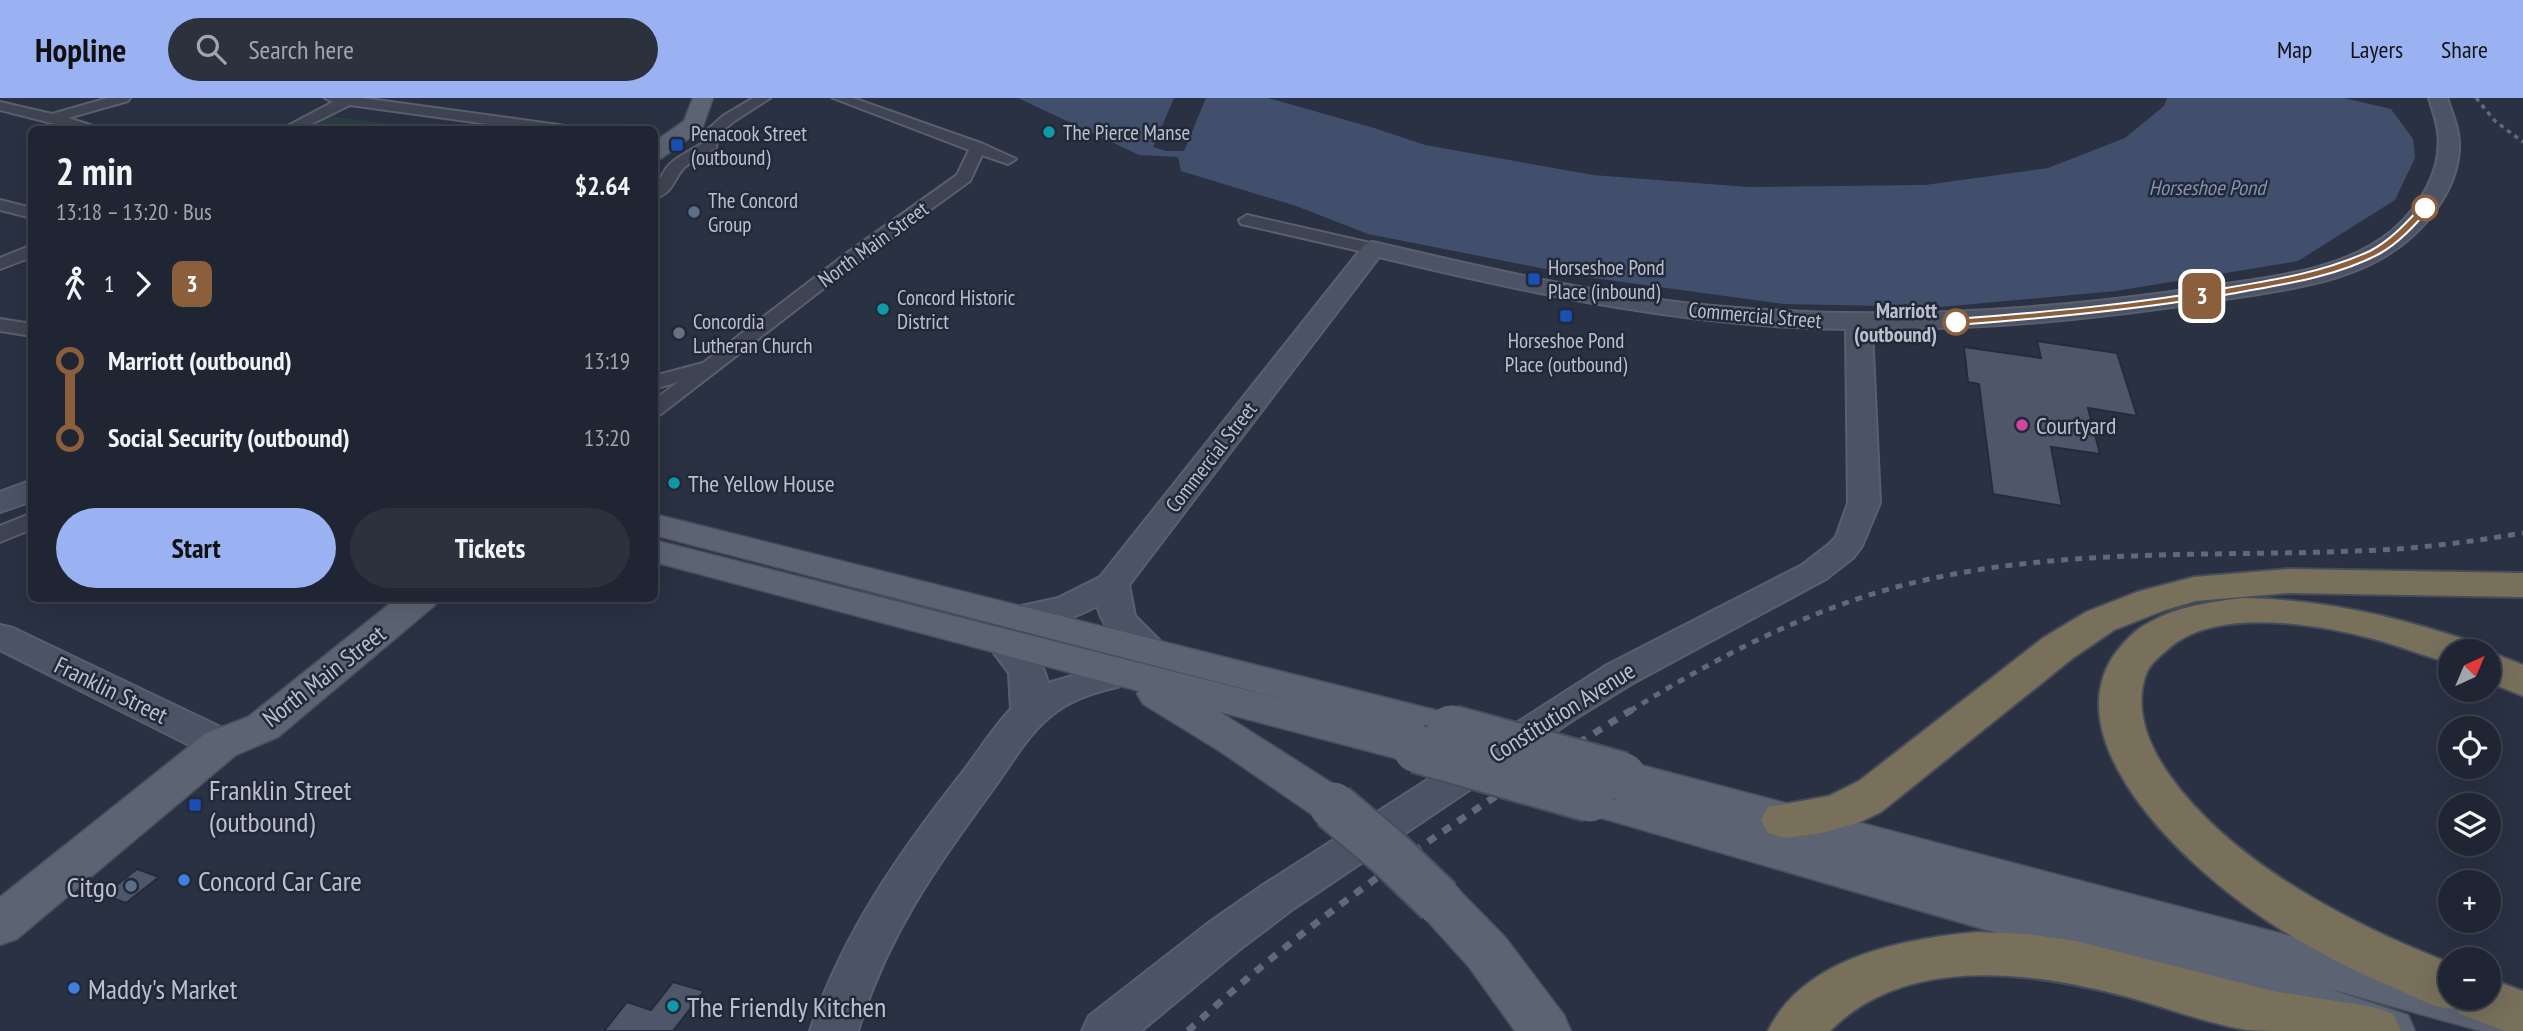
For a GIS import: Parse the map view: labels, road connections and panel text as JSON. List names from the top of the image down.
{
  "streets": {
    "main road": ["North Main Street"],
    "street": ["Commercial Street", "Franklin Street", "Constitution Avenue"]
  },
  "crossings": [
    ["North Main Street", "Franklin Street"],
    ["Commercial Street", "Constitution Avenue"]
  ],
  "water": ["Horseshoe Pond"],
  "places": {
    "other": [
      "The Pierce Manse",
      "The Concord Group",
      "Concord Historic District",
      "Marriott (outbound)",
      "Concordia Lutheran Church",
      "Courtyard",
      "The Yellow House",
      "Concord Car Care",
      "Citgo",
      "Maddy's Market",
      "The Friendly Kitchen"
    ],
    "transit": [
      "Penacook Street (outbound)",
      "Horseshoe Pond Place (inbound)",
      "Horseshoe Pond Place (outbound)",
      "Franklin Street (outbound)"
    ]
  },
  "lines": ["bus line 3"],
  "north": "top right",
  "page": {
    "header": "Hopline",
    "search": "Search here",
    "nav": ["Map", "Layers", "Share"],
    "on_map": "3",
    "heading": ["2 min", "13:18 – 13:20 · Bus", "$2.64"],
    "legs": ["1", "3"],
    "list": [
      {
        "name": "Marriott (outbound)",
        "value": "13:19"
      },
      {
        "name": "Social Security (outbound)",
        "value": "13:20"
      }
    ],
    "buttons": ["Start", "Tickets"],
    "map_buttons": ["+", "−"]
  }
}
